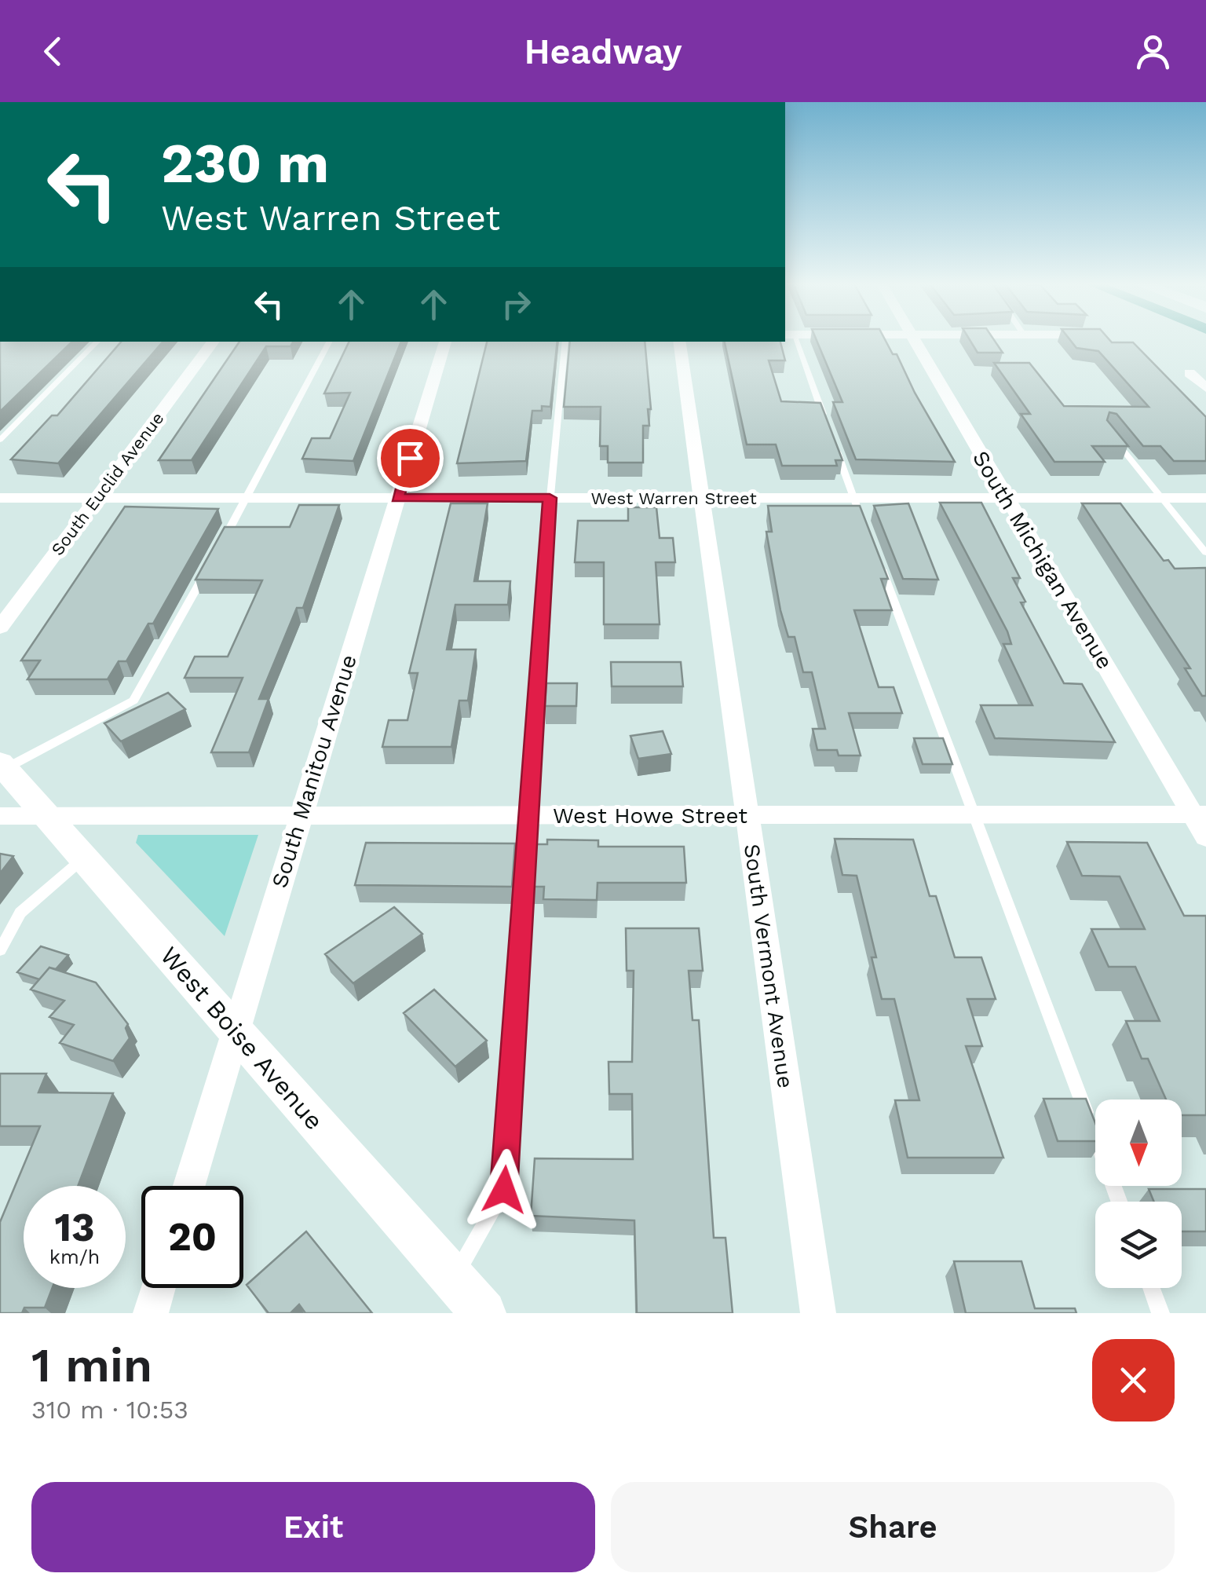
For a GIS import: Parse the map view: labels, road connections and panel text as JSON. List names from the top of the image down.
{
  "streets": {
    "street": [
      "South Euclid Avenue",
      "West Warren Street",
      "South Michigan Avenue",
      "South Manitou Avenue",
      "West Howe Street",
      "South Vermont Avenue",
      "West Boise Avenue"
    ]
  },
  "crossings": [
    ["South Euclid Avenue", "West Warren Street"],
    ["West Warren Street", "South Michigan Avenue"],
    ["West Warren Street", "South Manitou Avenue"],
    ["West Warren Street", "South Vermont Avenue"],
    ["South Michigan Avenue", "West Howe Street"],
    ["South Manitou Avenue", "West Howe Street"],
    ["South Manitou Avenue", "West Boise Avenue"],
    ["West Howe Street", "South Vermont Avenue"],
    ["West Howe Street", "West Boise Avenue"]
  ],
  "north": "bottom",
  "page": {
    "header": "Headway",
    "turn": ["230 m", "West Warren Street"],
    "speed": "13 km/h",
    "limit": "20",
    "heading": ["1 min", "310 m · 10:53"],
    "buttons": ["Exit", "Share"]
  }
}
